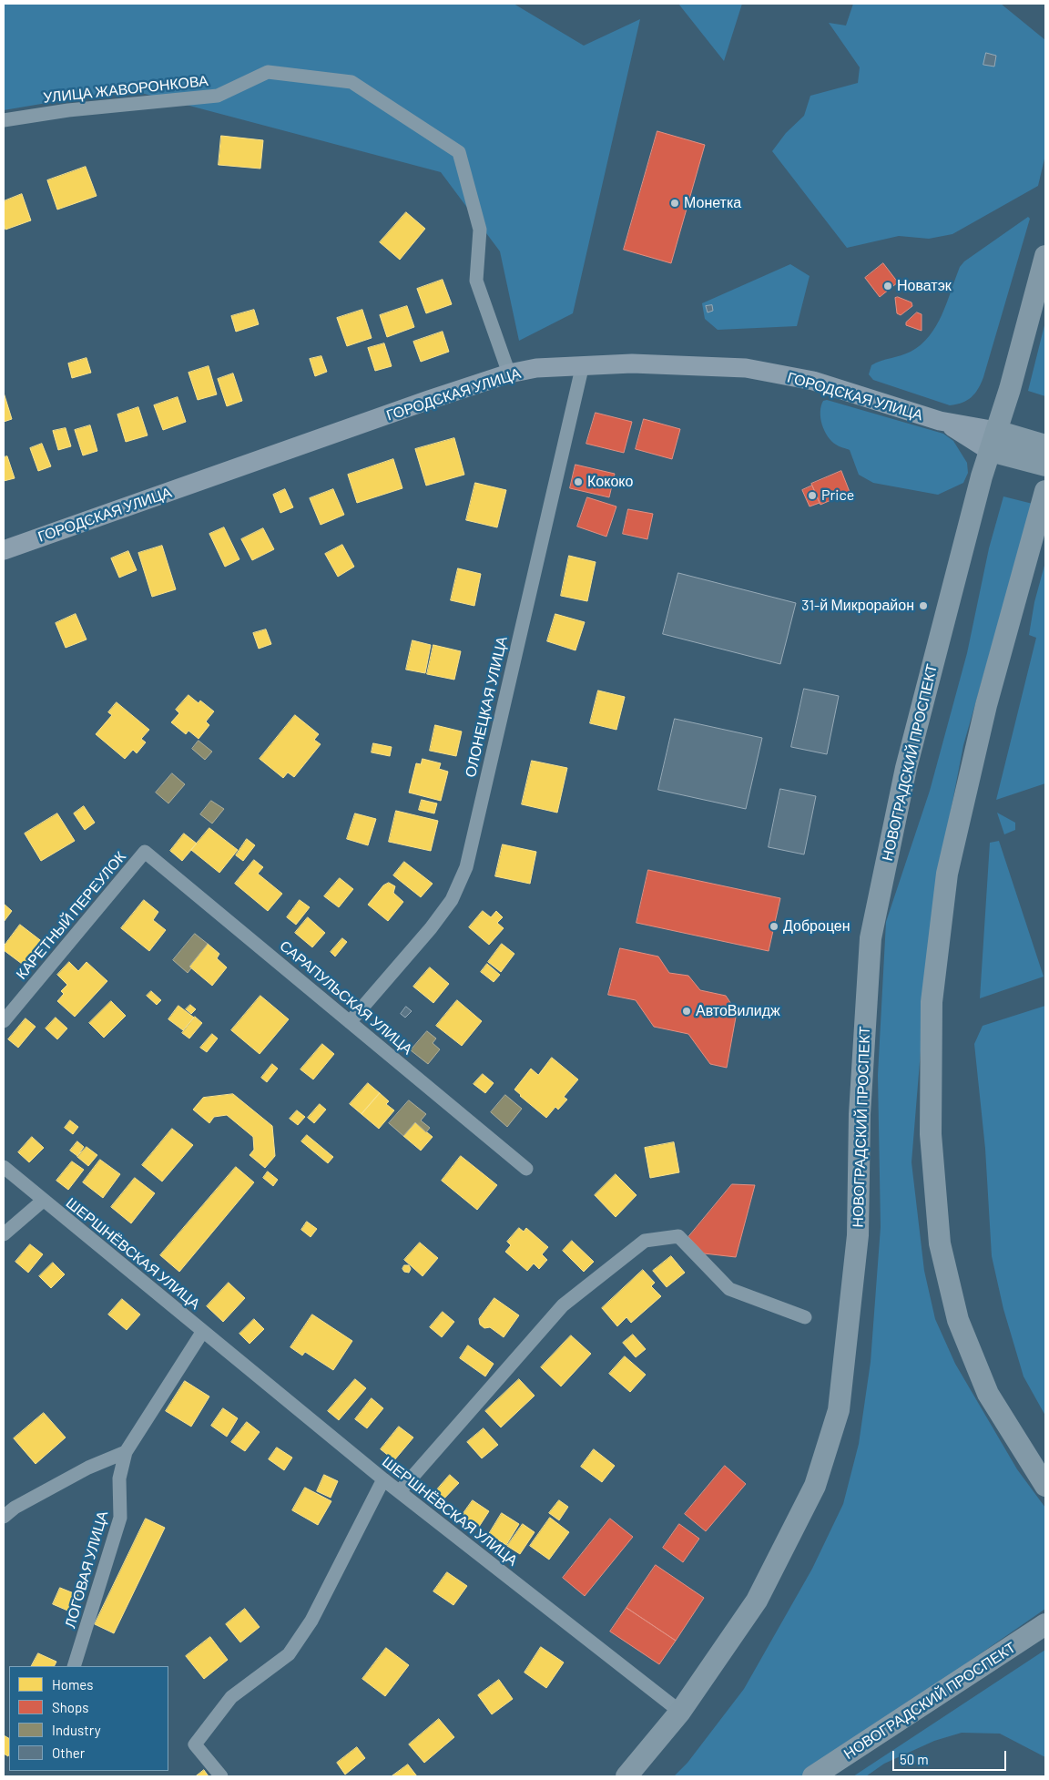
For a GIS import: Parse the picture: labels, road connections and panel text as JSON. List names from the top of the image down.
{
  "streets": {
    "main road": ["ГОРОДСКАЯ УЛИЦА", "НОВОГРАДСКИЙ ПРОСПЕКТ"],
    "street": [
      "УЛИЦА ЖАВОРОНКОВА",
      "ОЛОНЕЦКАЯ УЛИЦА",
      "КАРЕТНЫЙ ПЕРЕУЛОК",
      "САРАПУЛЬСКАЯ УЛИЦА",
      "ШЕРШНЁВСКАЯ УЛИЦА",
      "ЛОГОВАЯ УЛИЦА"
    ]
  },
  "crossings": [
    ["УЛИЦА ЖАВОРОНКОВА", "ГОРОДСКАЯ УЛИЦА"],
    ["ГОРОДСКАЯ УЛИЦА", "ОЛОНЕЦКАЯ УЛИЦА"],
    ["ГОРОДСКАЯ УЛИЦА", "НОВОГРАДСКИЙ ПРОСПЕКТ"],
    ["ОЛОНЕЦКАЯ УЛИЦА", "САРАПУЛЬСКАЯ УЛИЦА"],
    ["НОВОГРАДСКИЙ ПРОСПЕКТ", "ШЕРШНЁВСКАЯ УЛИЦА"],
    ["КАРЕТНЫЙ ПЕРЕУЛОК", "САРАПУЛЬСКАЯ УЛИЦА"],
    ["ШЕРШНЁВСКАЯ УЛИЦА", "ЛОГОВАЯ УЛИЦА"]
  ],
  "places": [
    "Монетка",
    "Новатэк",
    "Кококо",
    "Price",
    "31-й Микрорайон",
    "Доброцен",
    "АвтоВилидж"
  ],
  "legend": [
    "Homes",
    "Shops",
    "Industry",
    "Other"
  ],
  "scale_bar": "50 m"
}
